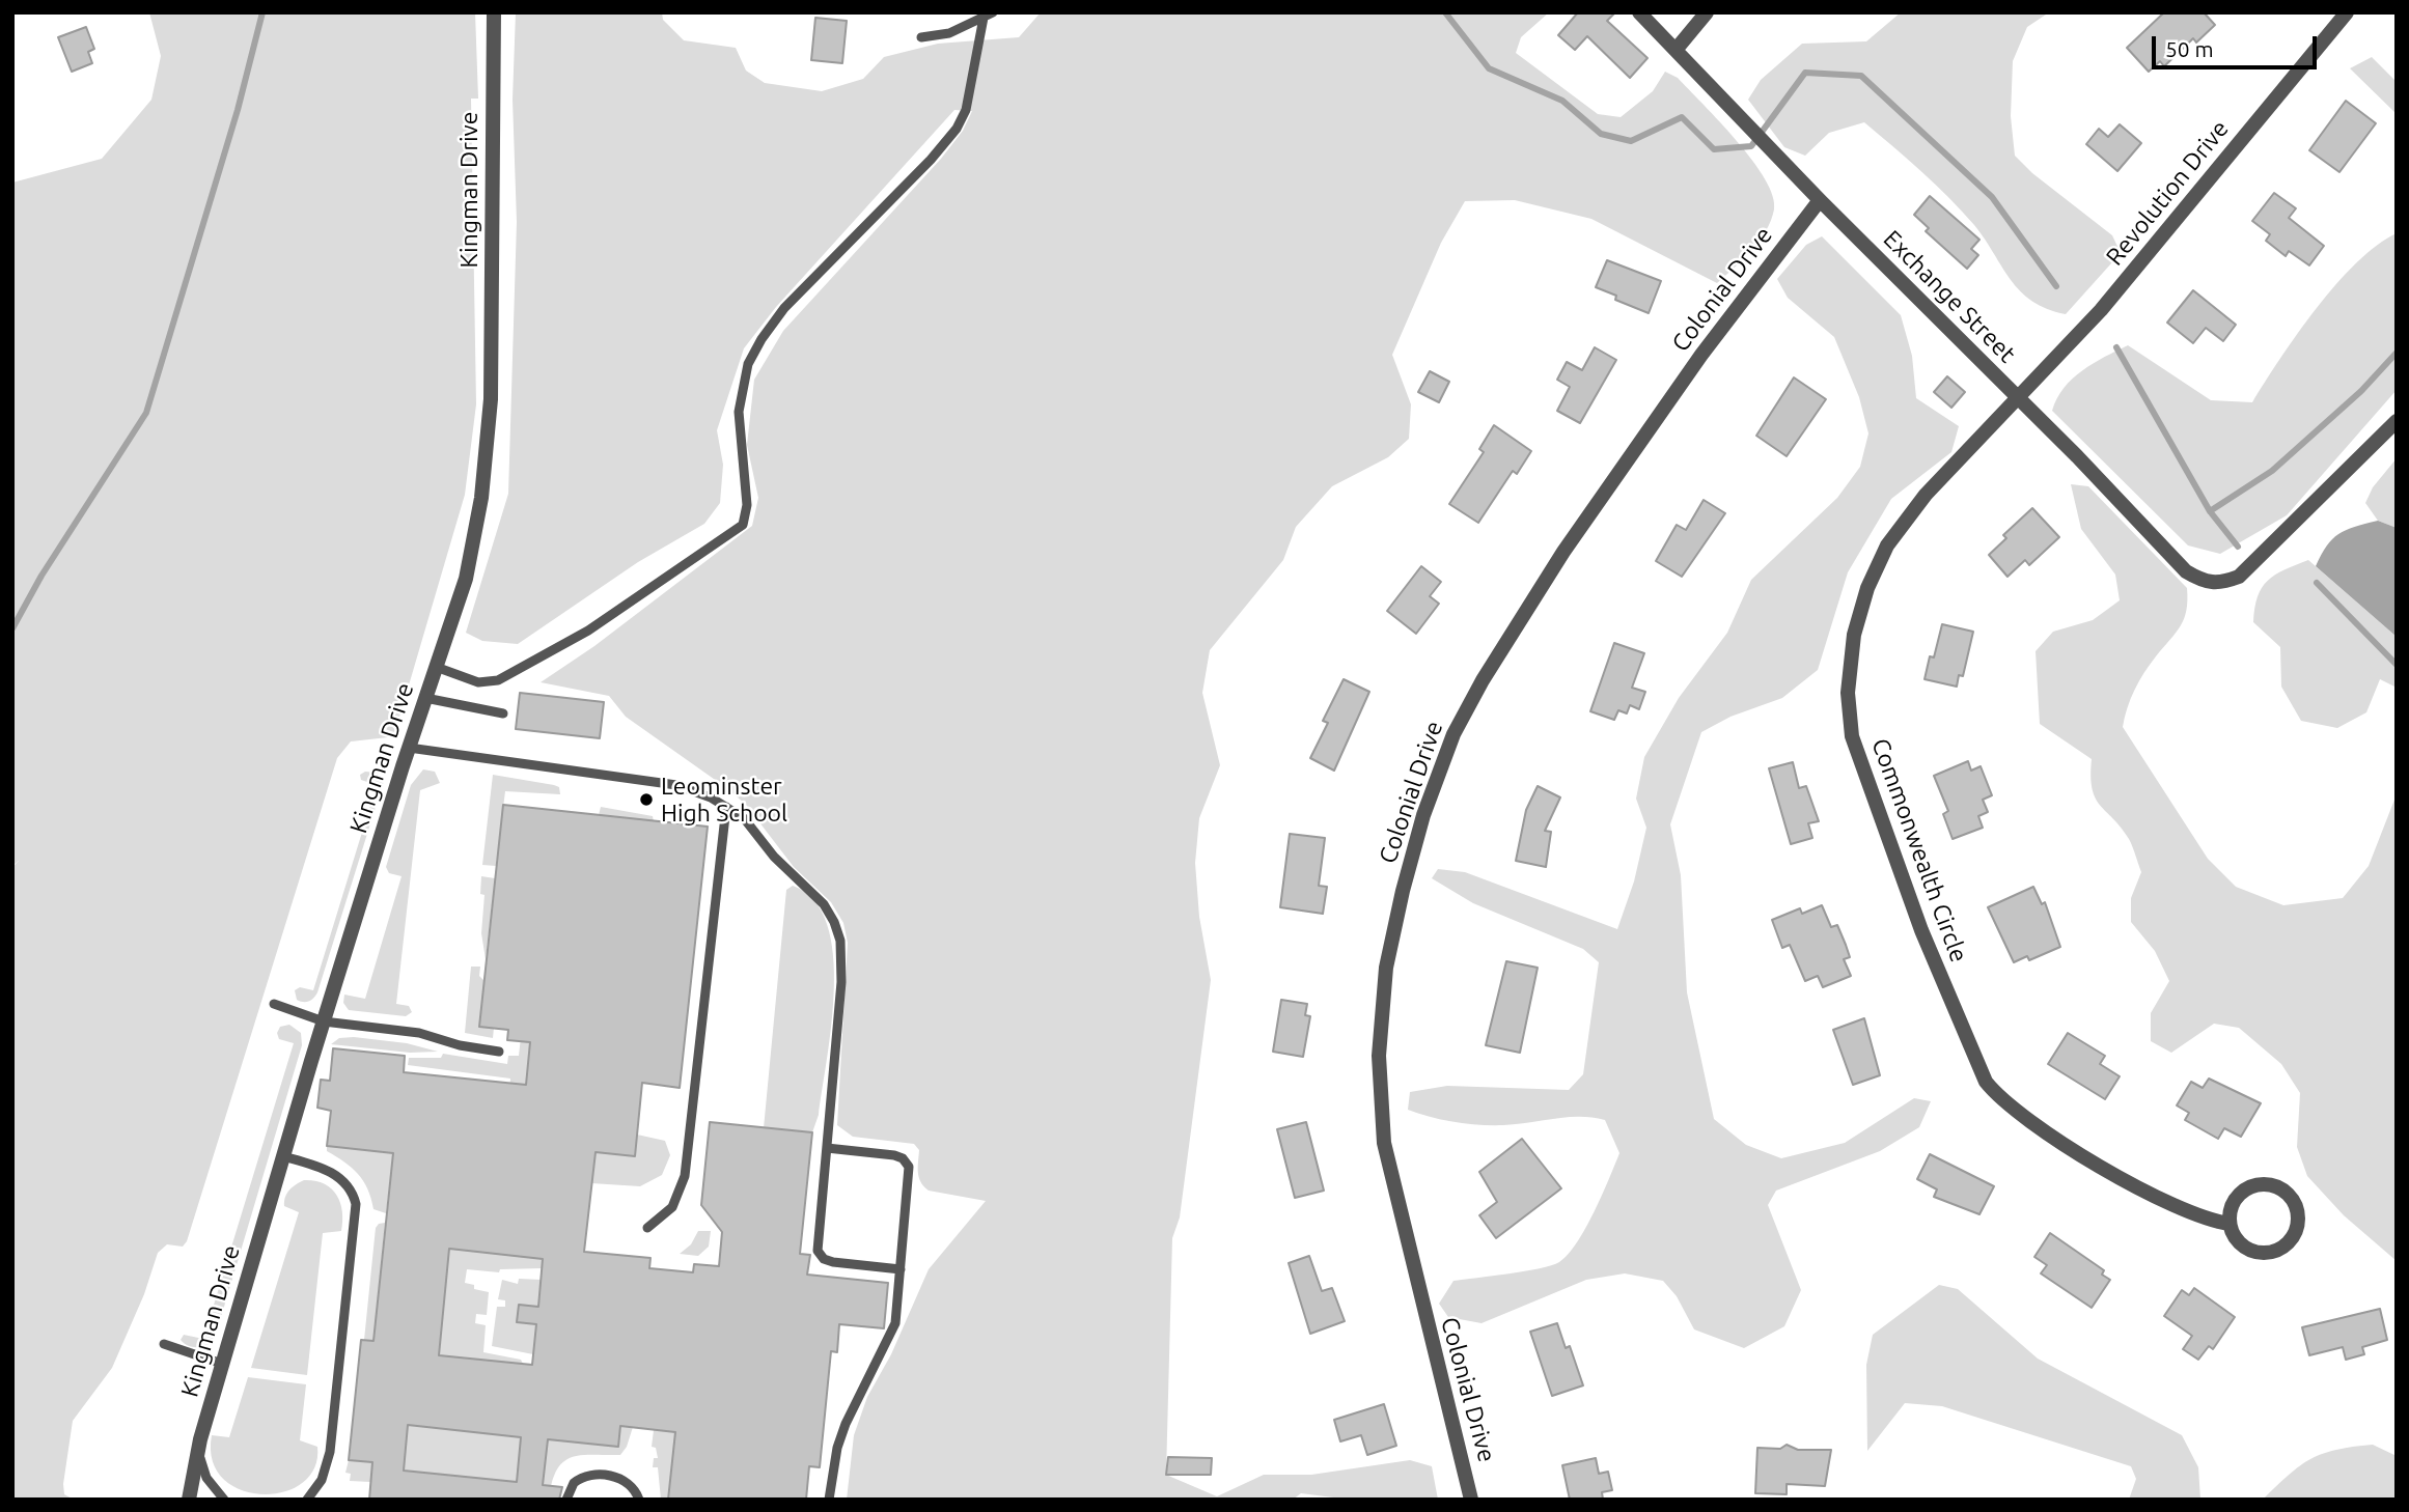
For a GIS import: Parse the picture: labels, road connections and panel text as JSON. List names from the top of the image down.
{
  "streets": {
    "street": [
      "Kingman Drive",
      "Revolution Drive",
      "Colonial Drive",
      "Exchange Street",
      "Commonwealth Circle"
    ]
  },
  "crossings": [
    ["Revolution Drive", "Exchange Street"],
    ["Revolution Drive", "Commonwealth Circle"],
    ["Colonial Drive", "Exchange Street"],
    ["Exchange Street", "Commonwealth Circle"]
  ],
  "places": ["Leominster High School"],
  "scale_bar": "50 m"
}
